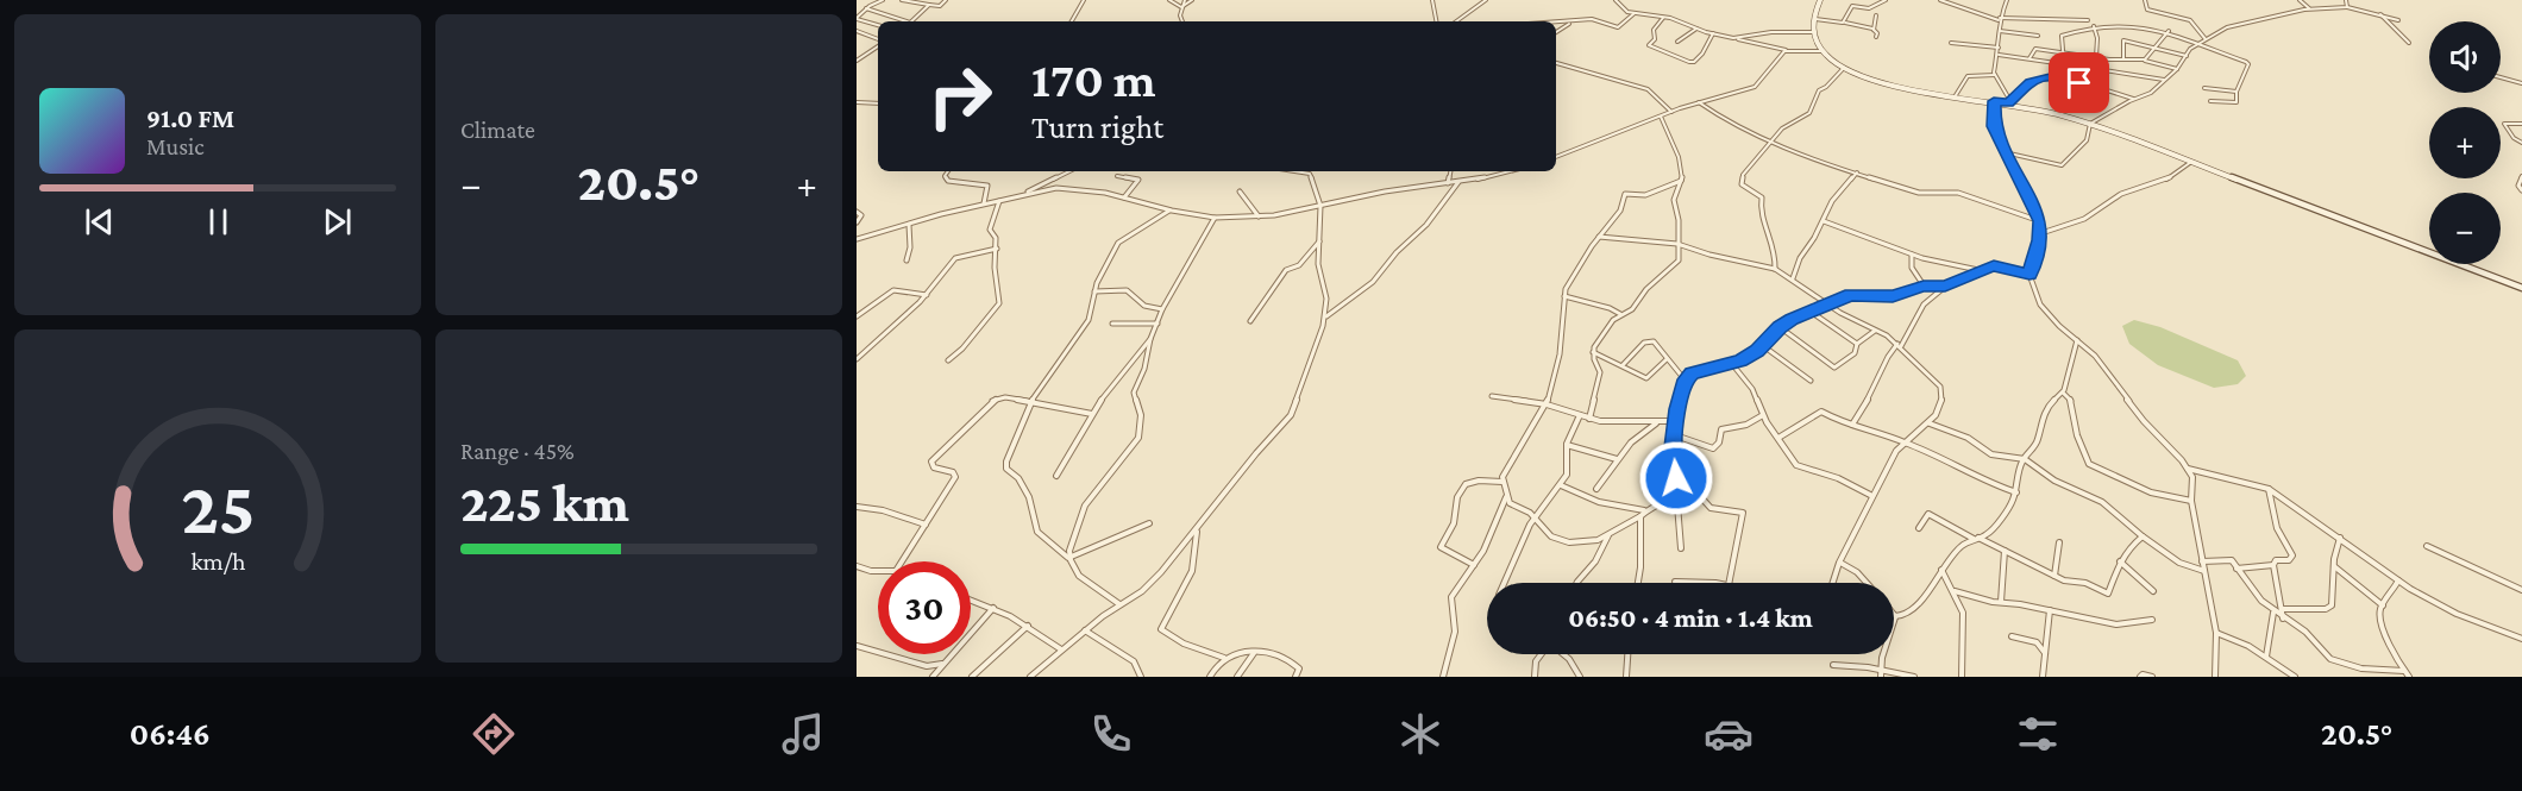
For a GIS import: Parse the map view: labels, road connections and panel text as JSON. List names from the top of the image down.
{
  "page": {
    "tile": [
      "Climate",
      ["Range · 45%", "225 km"]
    ],
    "map_buttons": ["+", "−"],
    "turn": ["170 m", "Turn right"],
    "song": ["91.0 FM", "Music"],
    "heat": ["−", "20.5°", "+"],
    "limit": "30",
    "trip": "06:50 · 4 min · 1.4 km",
    "tabs": ["06:46", "20.5°"],
    "gauge": ["25", "km/h"]
  }
}
